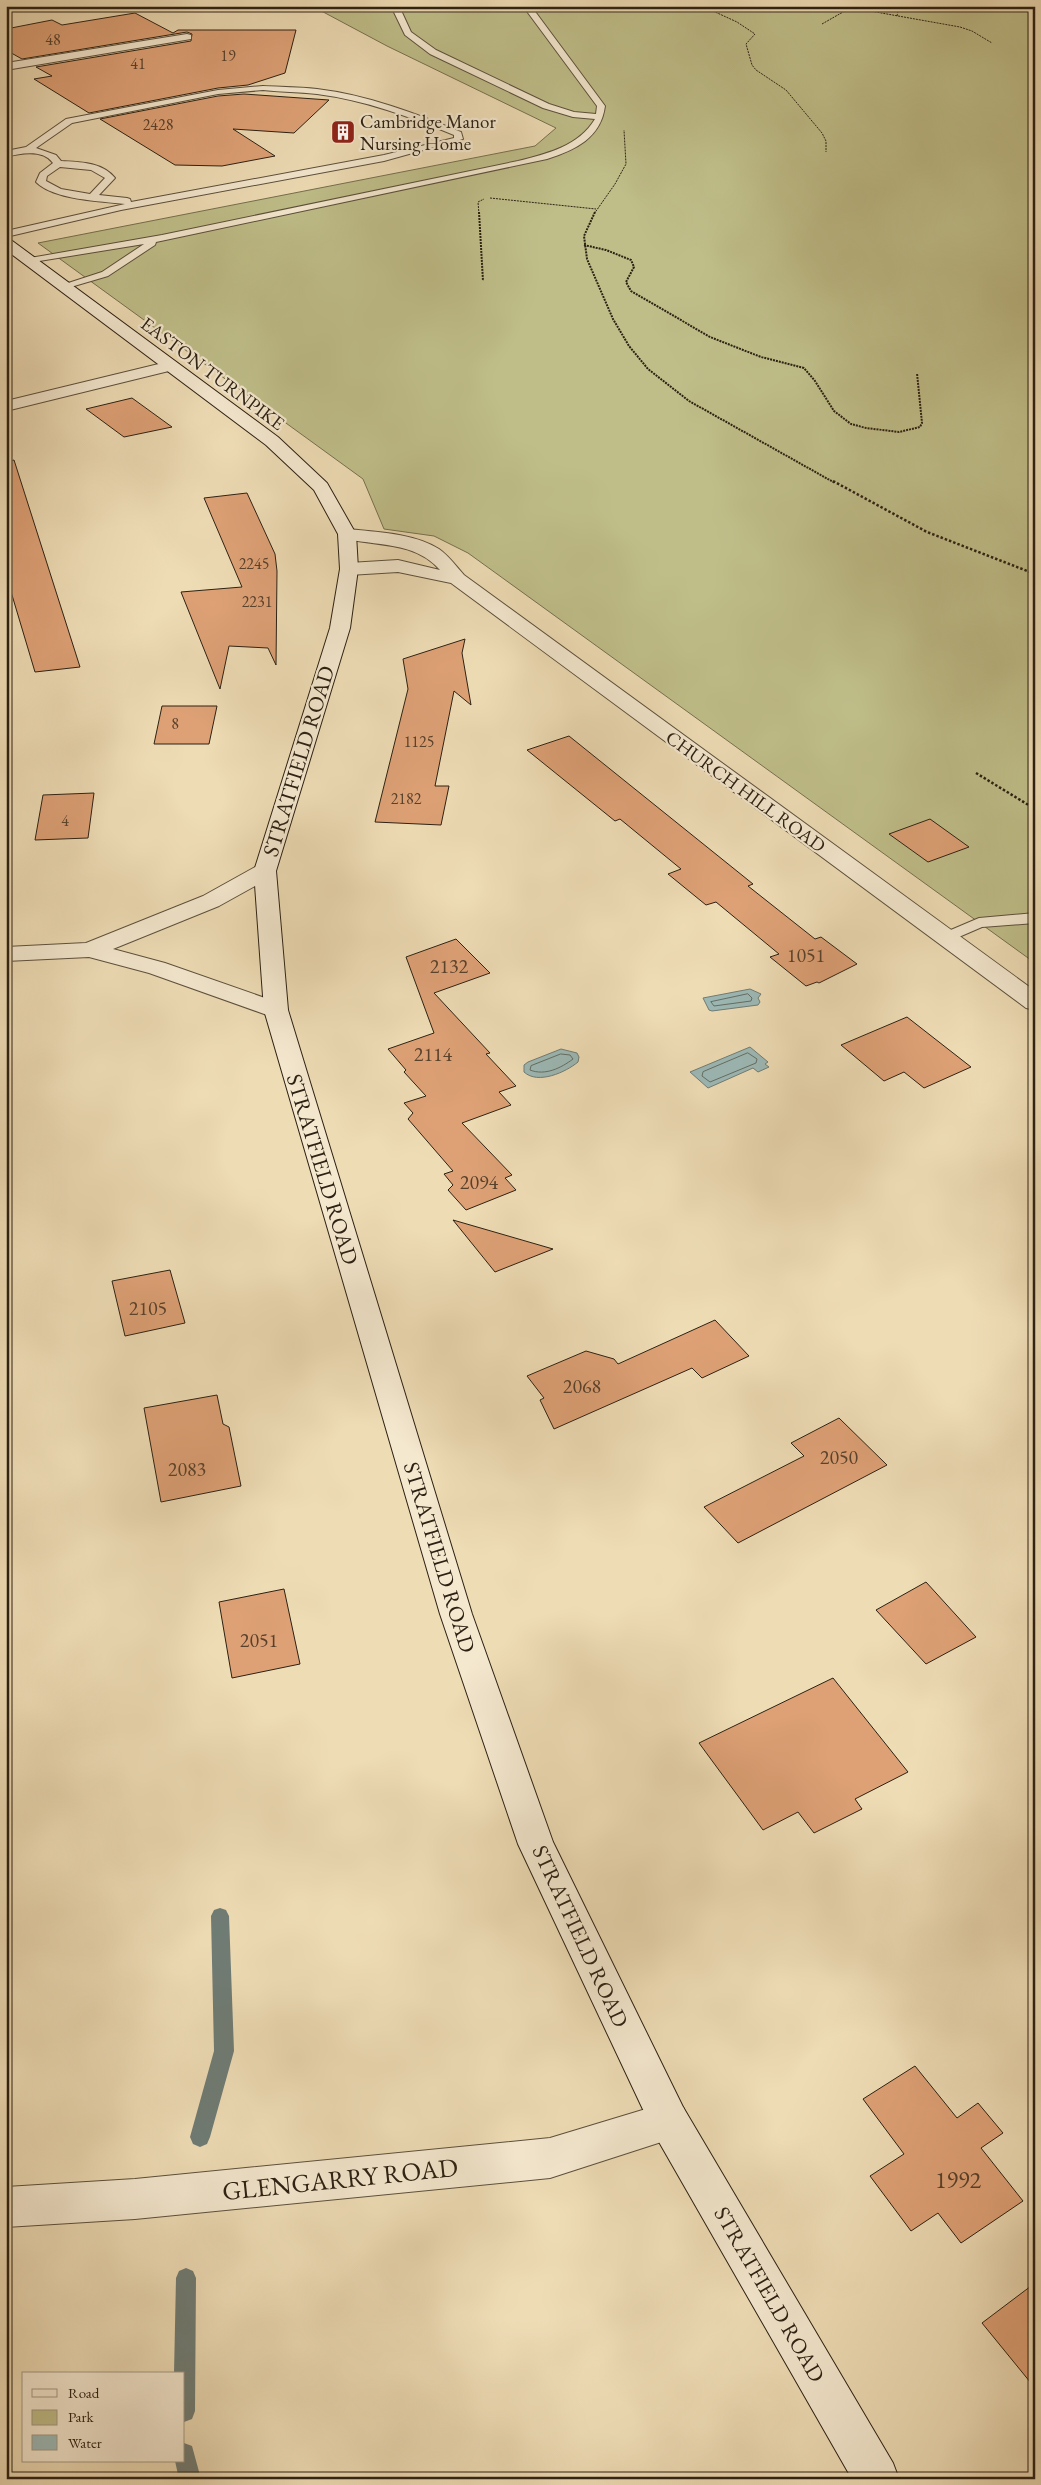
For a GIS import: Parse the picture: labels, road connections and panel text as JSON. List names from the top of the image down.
{
  "streets": {
    "main road": [
      "EASTON TURNPIKE",
      "STRATFIELD ROAD",
      "CHURCH HILL ROAD",
      "GLENGARRY ROAD"
    ]
  },
  "crossings": [
    ["EASTON TURNPIKE", "STRATFIELD ROAD"],
    ["EASTON TURNPIKE", "CHURCH HILL ROAD"],
    ["STRATFIELD ROAD", "CHURCH HILL ROAD"],
    ["STRATFIELD ROAD", "GLENGARRY ROAD"]
  ],
  "places": {
    "building": ["Cambridge Manor Nursing Home"]
  },
  "house_numbers": [
    "48",
    "19",
    "41",
    "2428",
    "2245",
    "2231",
    "8",
    "1125",
    "2182",
    "4",
    "1051",
    "2132",
    "2114",
    "2094",
    "2105",
    "2068",
    "2050",
    "2083",
    "2051",
    "1992"
  ],
  "legend": ["Road", "Park", "Water"]
}
